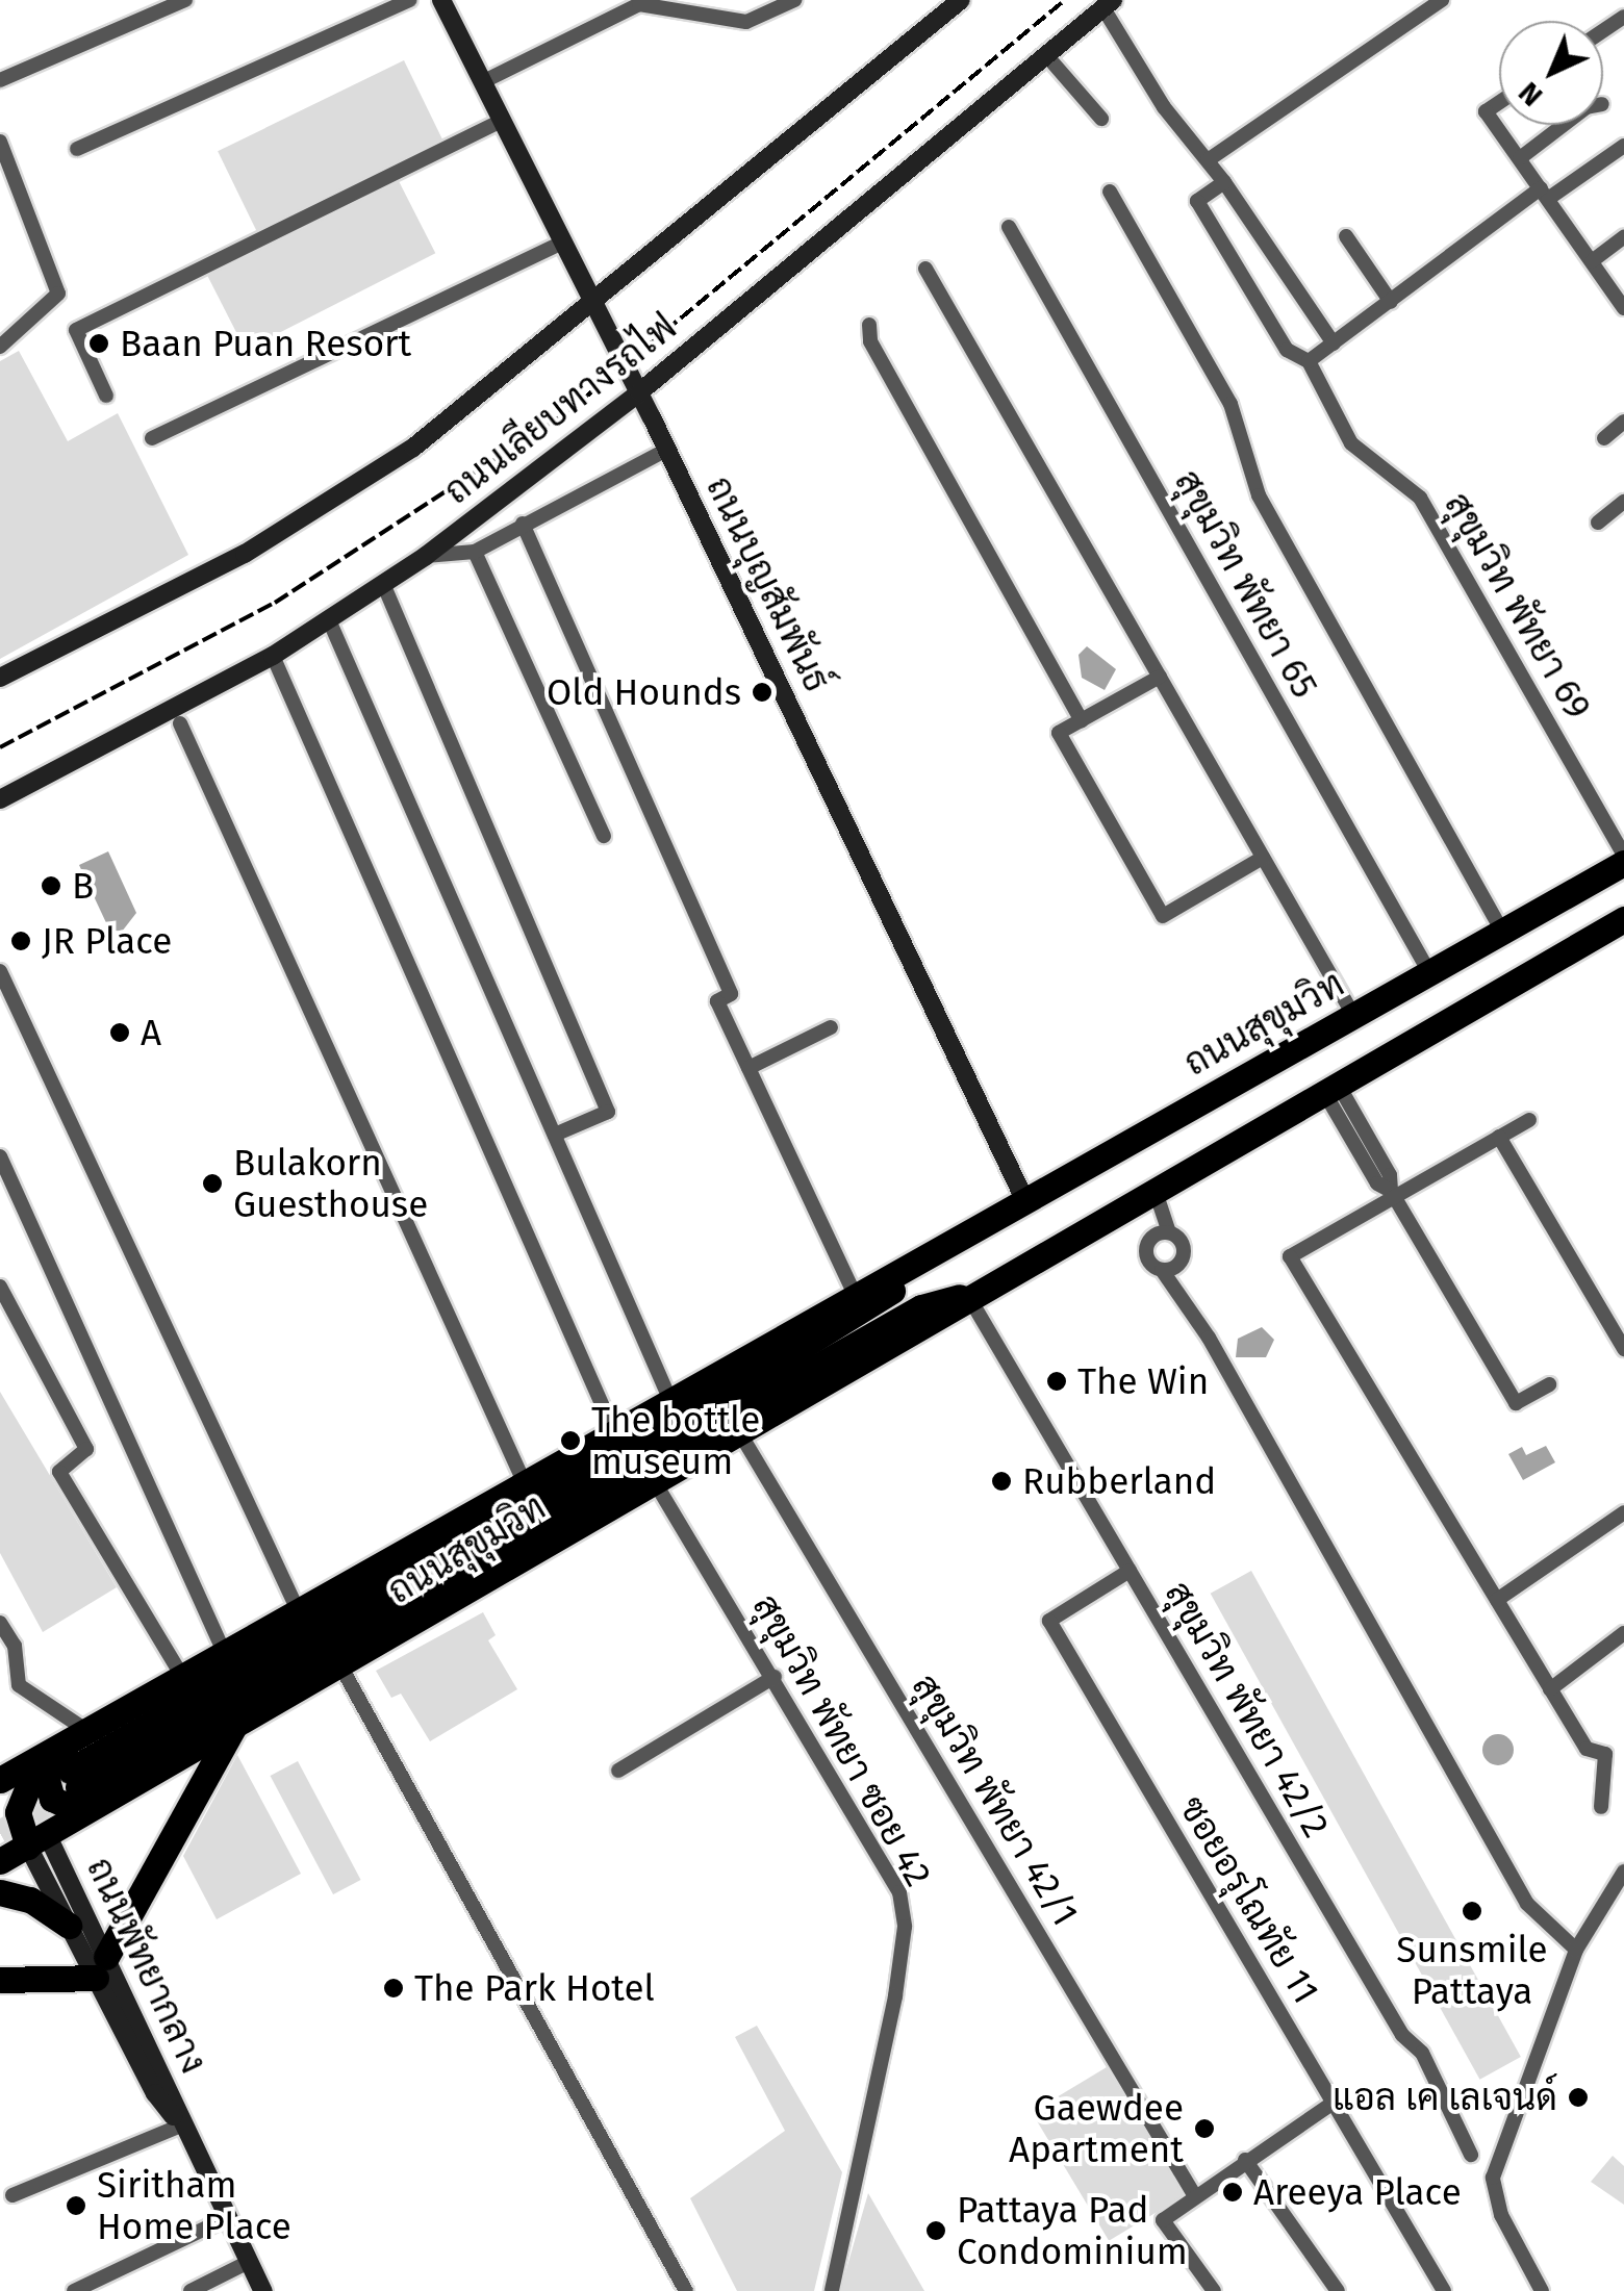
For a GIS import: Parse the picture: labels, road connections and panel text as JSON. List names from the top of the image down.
{
  "streets": {
    "highway": ["ถนนสุขุมวิท"],
    "street": [
      "ถนนเลียบทางรถไฟ",
      "ถนนบุญสัมพันธ์",
      "สุขุมวิท พัทยา 65",
      "สุขุมวิท พัทยา 69",
      "สุขุมวิท พัทยา 42/2",
      "สุขุมวิท พัทยา ซอย 42",
      "สุขุมวิท พัทยา 42/1",
      "ซอยอรุโณทัย 11",
      "ถนนพัทยากลาง"
    ]
  },
  "crossings": [
    ["ถนนเลียบทางรถไฟ", "ถนนบุญสัมพันธ์"],
    ["ถนนบุญสัมพันธ์", "ถนนสุขุมวิท"],
    ["สุขุมวิท พัทยา 65", "ถนนสุขุมวิท"],
    ["ถนนสุขุมวิท", "สุขุมวิท พัทยา 42/2"],
    ["ถนนสุขุมวิท", "สุขุมวิท พัทยา ซอย 42"],
    ["ถนนสุขุมวิท", "สุขุมวิท พัทยา 42/1"],
    ["ถนนสุขุมวิท", "ถนนพัทยากลาง"],
    ["สุขุมวิท พัทยา 42/2", "ซอยอรุโณทัย 11"]
  ],
  "places": [
    "Baan Puan Resort",
    "Old Hounds",
    "B",
    "JR Place",
    "A",
    "Bulakorn Guesthouse",
    "The Win",
    "The bottle museum",
    "Rubberland",
    "Sunsmile Pattaya",
    "The Park Hotel",
    "แอล เค เลเจนด์",
    "Gaewdee Apartment",
    "Areeya Place",
    "Siritham Home Place",
    "Pattaya Pad Condominium"
  ],
  "north": "bottom left"
}
